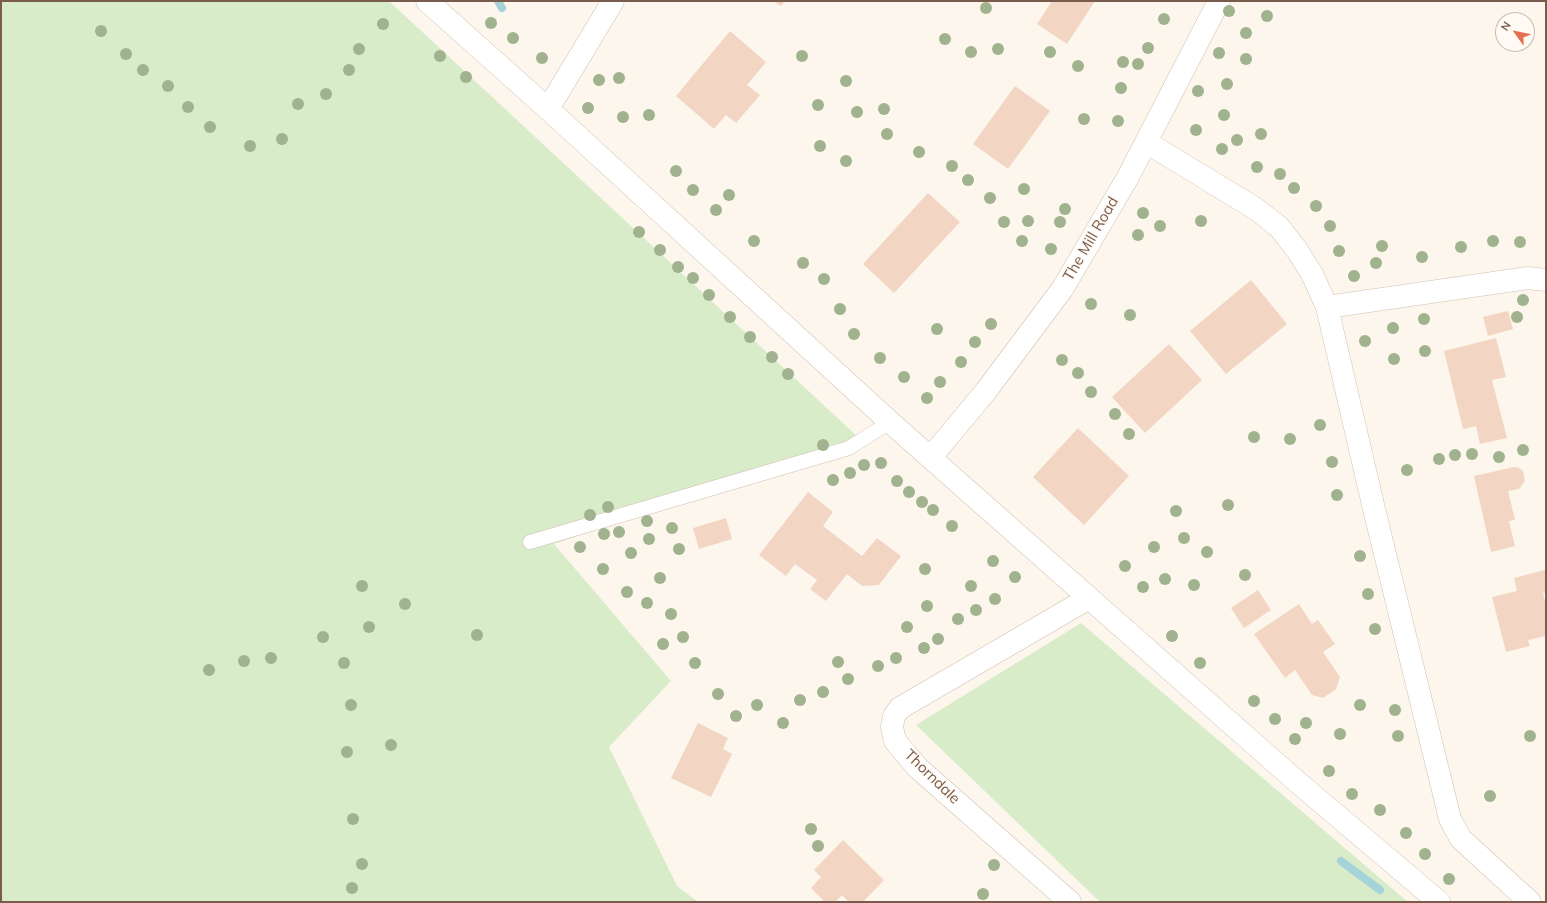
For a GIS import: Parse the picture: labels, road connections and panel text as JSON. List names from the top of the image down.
{
  "streets": {
    "street": ["The Mill Road", "Thorndale"]
  },
  "north": "top left"
}
